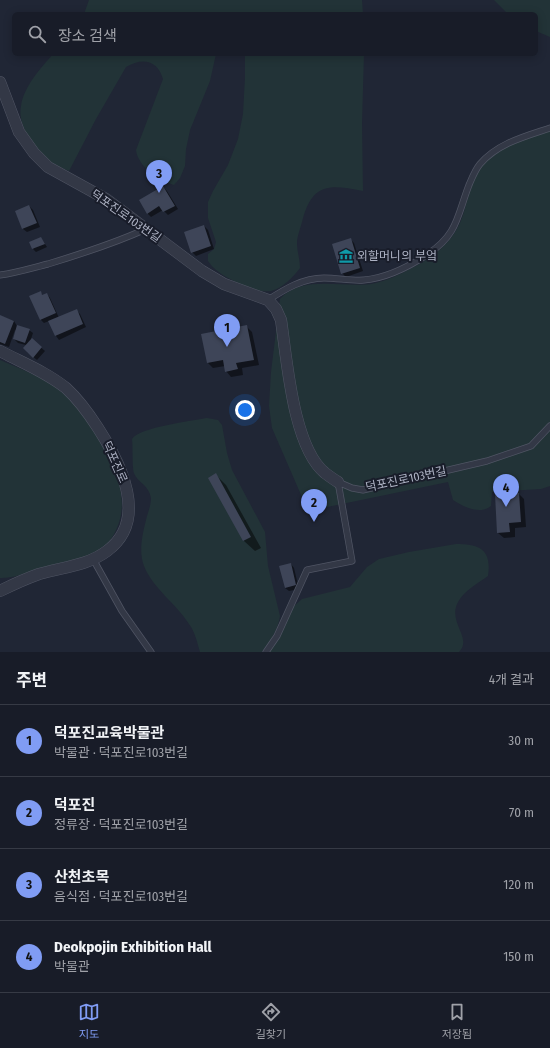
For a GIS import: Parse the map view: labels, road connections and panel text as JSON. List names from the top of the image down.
{
  "streets": {
    "street": ["덕포진로103번길", "덕포진로"]
  },
  "places": {
    "museum": ["외할머니의 부엌"]
  },
  "page": {
    "search": "장소 검색",
    "pins": [
      "3",
      "1",
      "4",
      "2"
    ],
    "heading": ["주변", "4개 결과"],
    "list": [
      {
        "mark": "1",
        "name": "덕포진교육박물관",
        "note": "박물관 · 덕포진로103번길",
        "value": "30 m"
      },
      {
        "mark": "2",
        "name": "덕포진",
        "note": "정류장 · 덕포진로103번길",
        "value": "70 m"
      },
      {
        "mark": "3",
        "name": "산천초목",
        "note": "음식점 · 덕포진로103번길",
        "value": "120 m"
      },
      {
        "mark": "4",
        "name": "Deokpojin Exhibition Hall",
        "note": "박물관",
        "value": "150 m"
      }
    ],
    "nav": ["지도", "길찾기", "저장됨"]
  }
}
